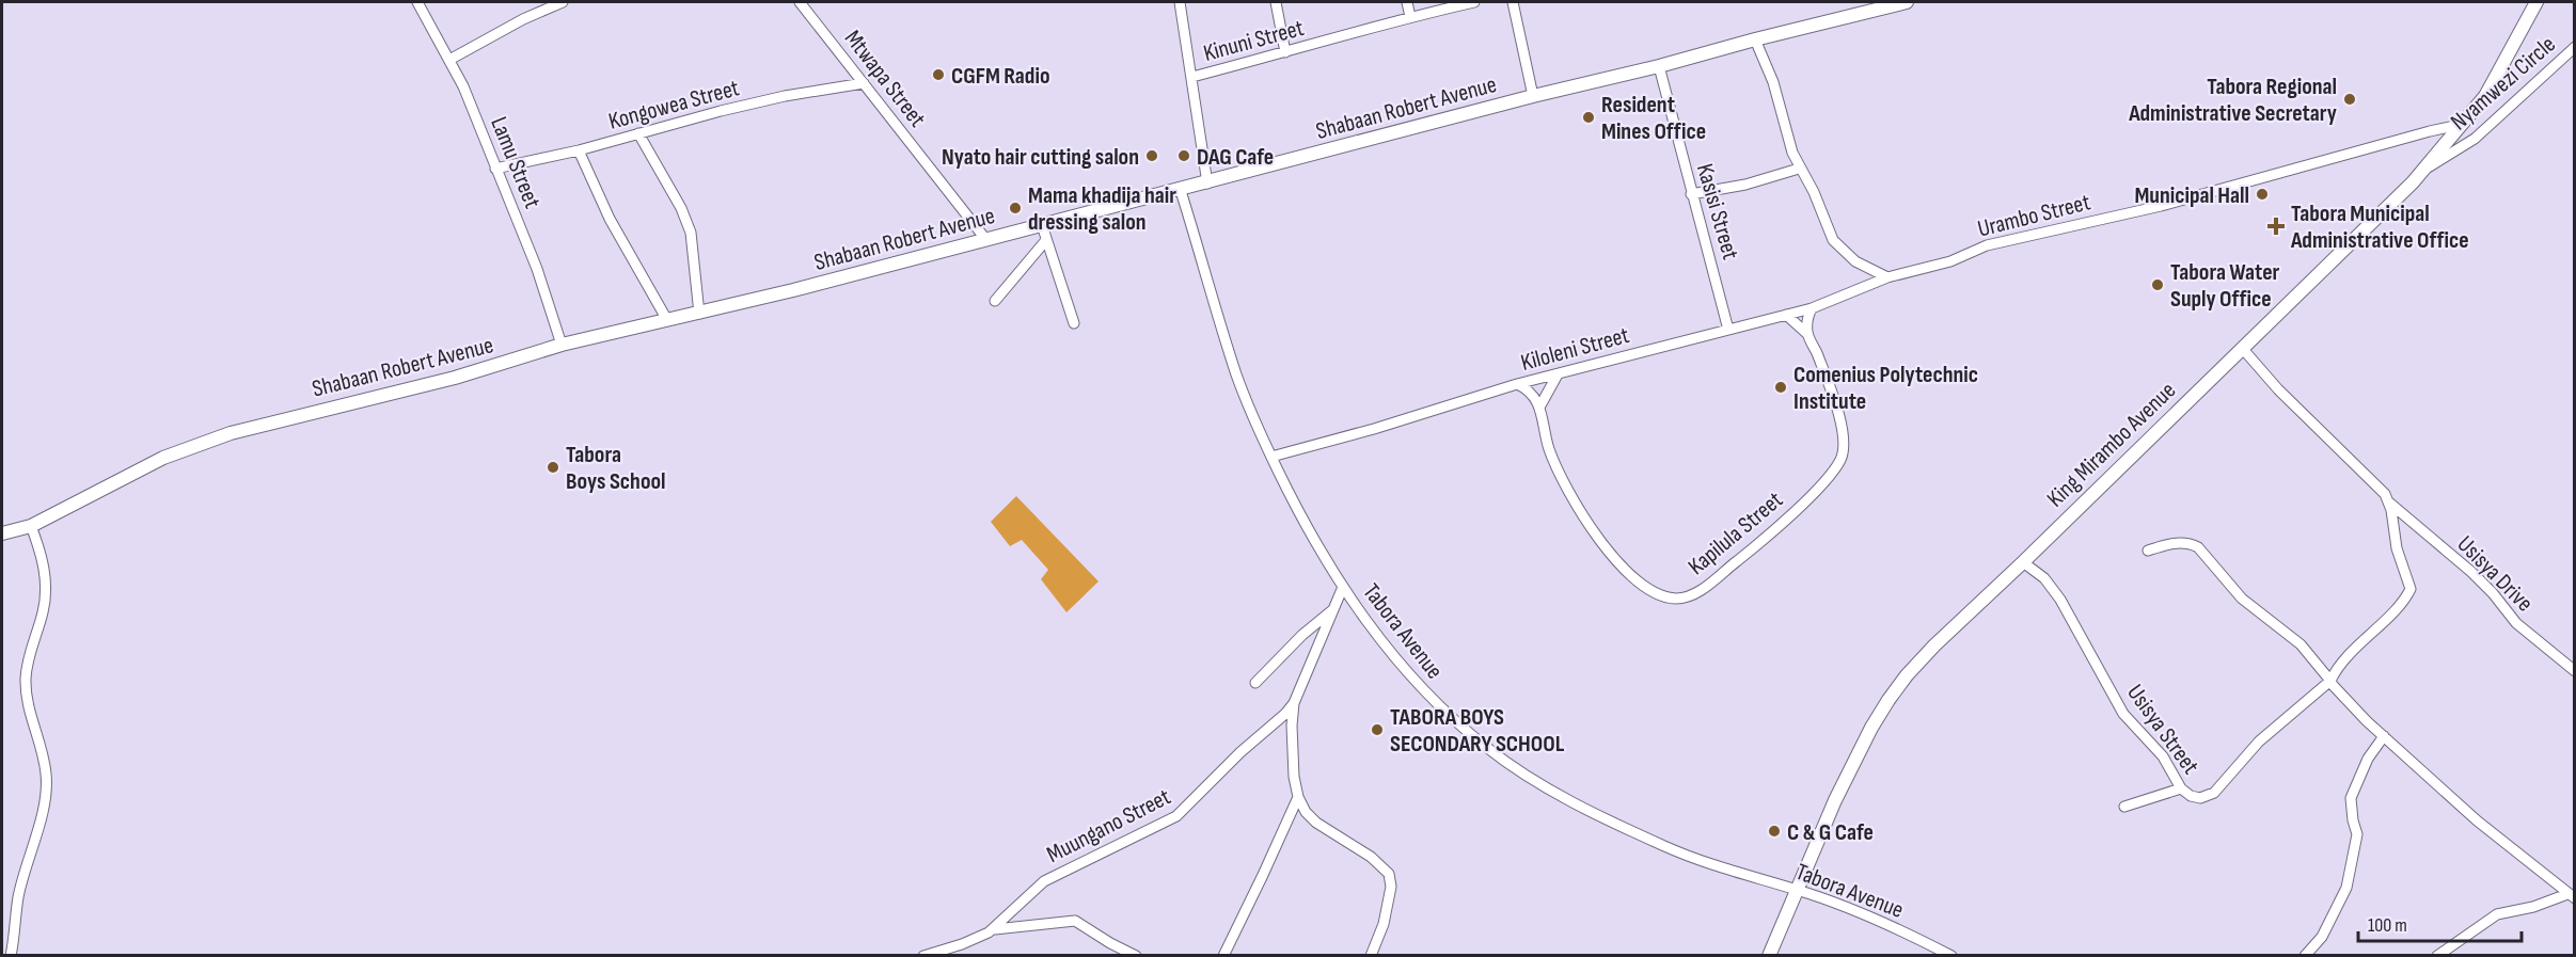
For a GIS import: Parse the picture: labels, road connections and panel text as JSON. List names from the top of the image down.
{
  "streets": {
    "street": [
      "Kinuni Street",
      "Mtwapa Street",
      "Nyamwezi Circle",
      "Kongowea Street",
      "Shabaan Robert Avenue",
      "Lamu Street",
      "Kasisi Street",
      "Urambo Street",
      "Kiloleni Street",
      "King Mirambo Avenue",
      "Kapilula Street",
      "Usisya Drive",
      "Tabora Avenue",
      "Usisya Street",
      "Muungano Street"
    ]
  },
  "crossings": [
    ["Mtwapa Street", "Kongowea Street"],
    ["Mtwapa Street", "Shabaan Robert Avenue"],
    ["Nyamwezi Circle", "King Mirambo Avenue"],
    ["Kongowea Street", "Lamu Street"],
    ["Shabaan Robert Avenue", "Lamu Street"],
    ["Shabaan Robert Avenue", "Kasisi Street"],
    ["Shabaan Robert Avenue", "Tabora Avenue"],
    ["Kasisi Street", "Kiloleni Street"],
    ["Urambo Street", "Kiloleni Street"],
    ["Urambo Street", "King Mirambo Avenue"],
    ["Kiloleni Street", "Kapilula Street"],
    ["Kiloleni Street", "Tabora Avenue"],
    ["King Mirambo Avenue", "Tabora Avenue"],
    ["King Mirambo Avenue", "Usisya Street"],
    ["Usisya Drive", "Usisya Street"],
    ["Tabora Avenue", "Muungano Street"]
  ],
  "places": {
    "other": [
      "CGFM Radio",
      "Tabora Regional Administrative Secretary",
      "Resident Mines Office",
      "Nyato hair cutting salon",
      "DAG Cafe",
      "Municipal Hall",
      "Mama khadija hair dressing salon",
      "Tabora Water Suply Office",
      "Comenius Polytechnic Institute",
      "Tabora Boys School",
      "TABORA BOYS SECONDARY SCHOOL",
      "C & G Cafe"
    ],
    "health": ["Tabora Municipal Administrative Office"]
  },
  "scale_bar": "100 m"
}
